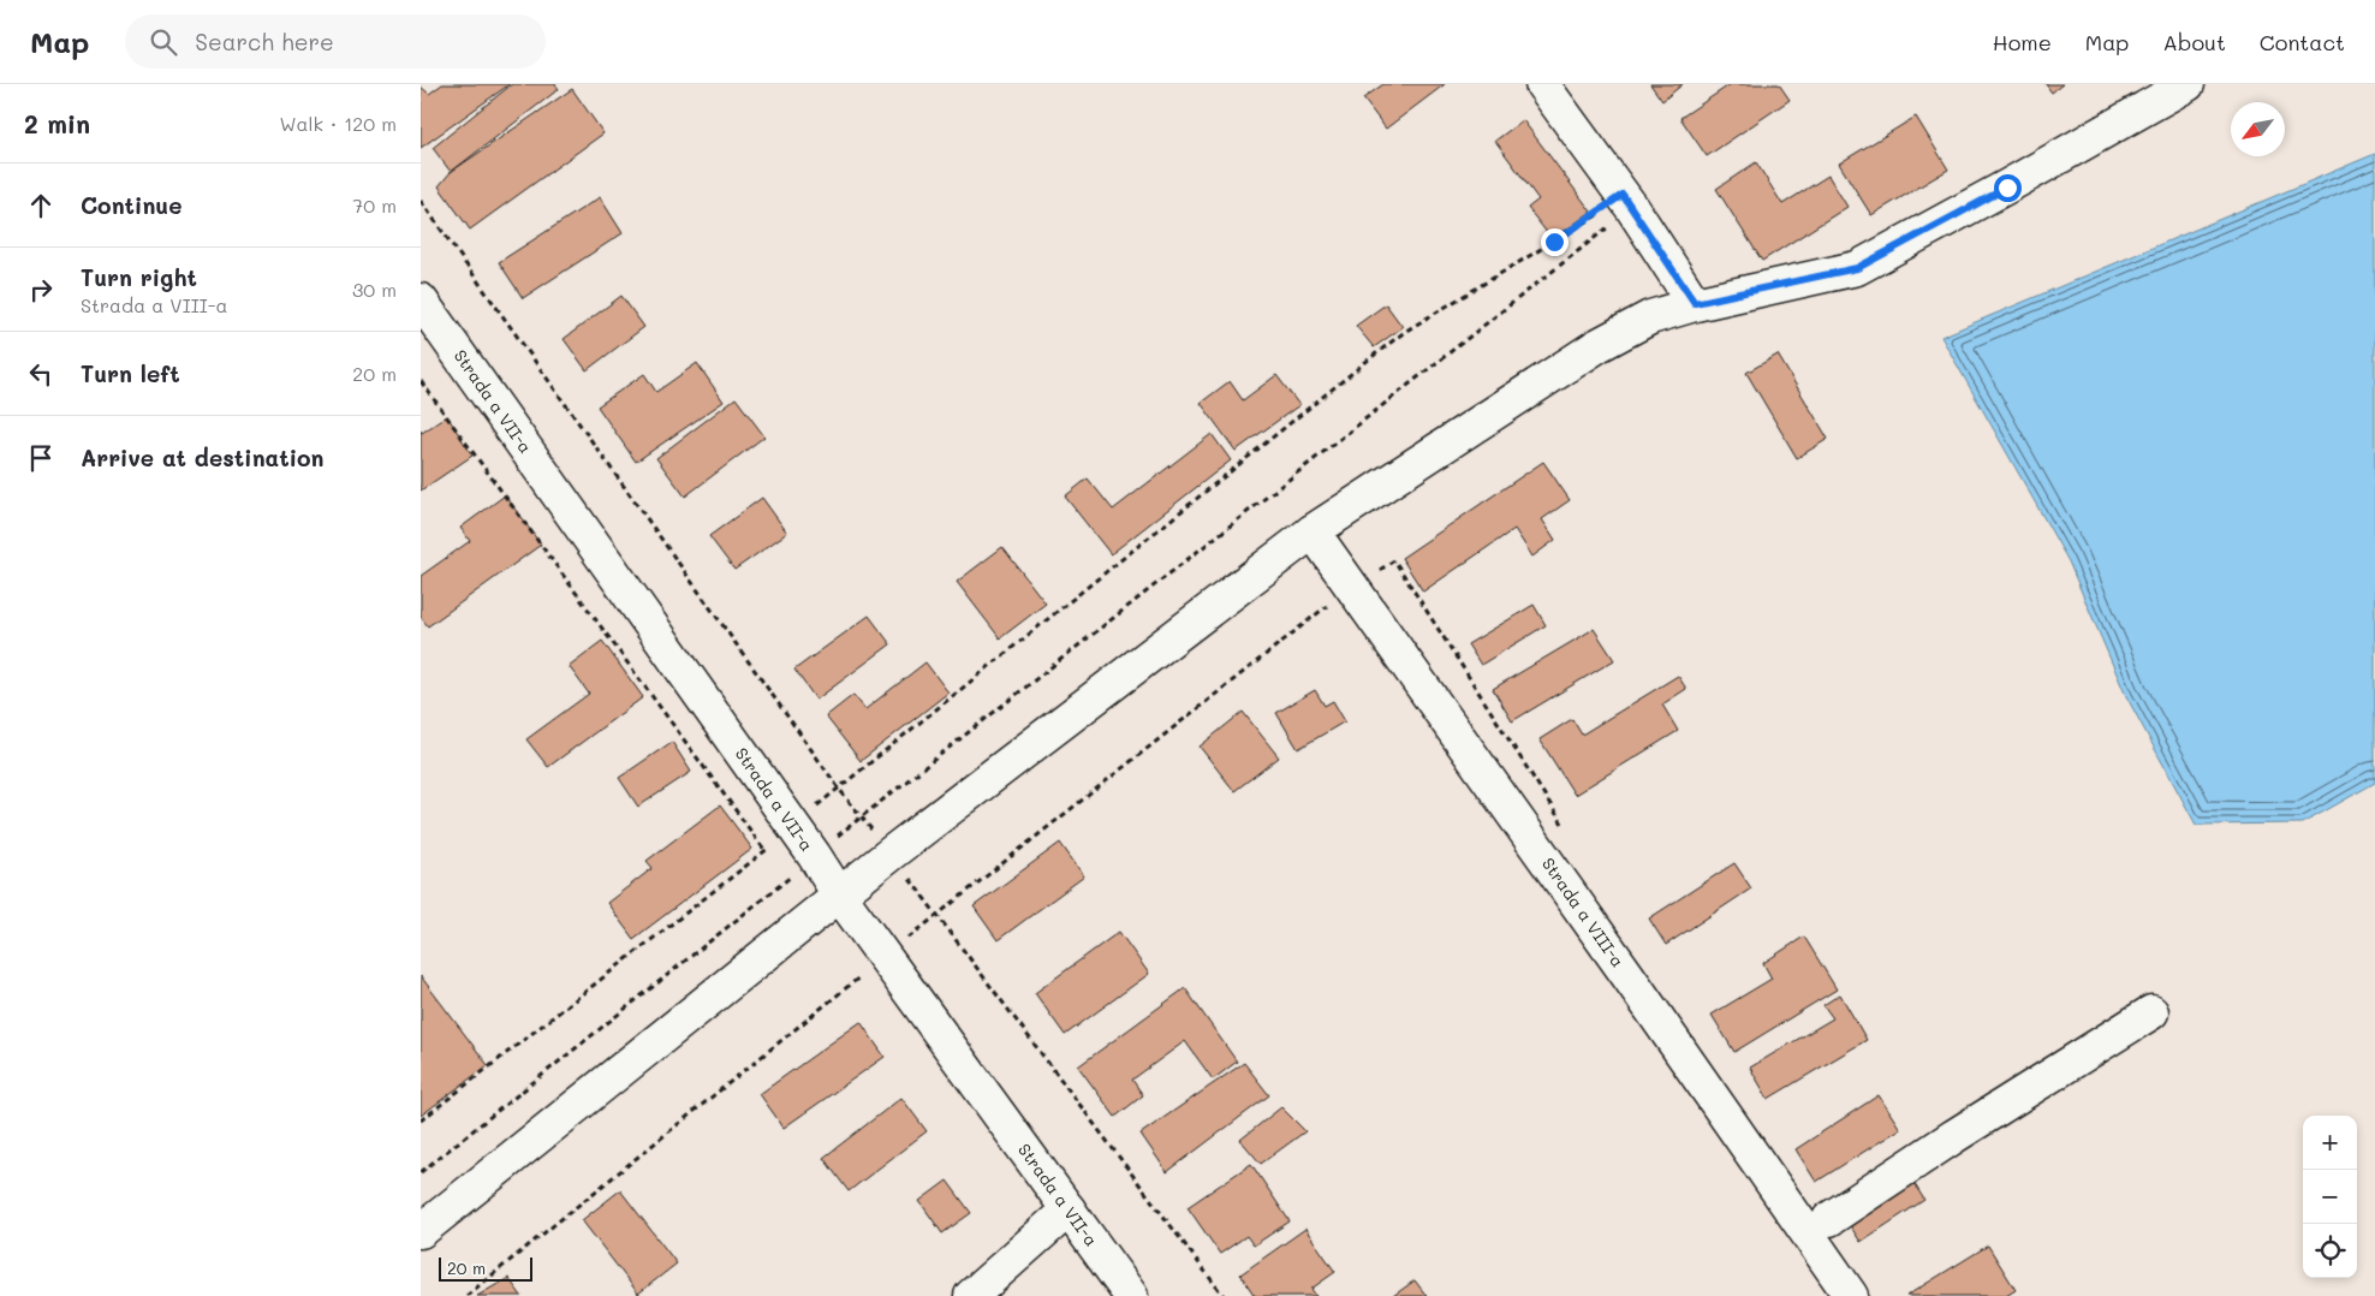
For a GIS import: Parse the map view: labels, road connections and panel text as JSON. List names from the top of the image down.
{
  "streets": {
    "street": ["Strada a VII-a", "Strada a VIII-a"]
  },
  "scale_bar": "20 m",
  "north": "bottom left",
  "page": {
    "header": "Map",
    "search": "Search here",
    "nav": [
      "Home",
      "Map",
      "About",
      "Contact"
    ],
    "heading": ["2 min", "Walk · 120 m"],
    "list": [
      ["Continue", "70 m"],
      ["Turn right", "Strada a VIII-a", "30 m"],
      ["Turn left", "20 m"],
      "Arrive at destination"
    ],
    "map_buttons": ["+", "−"],
    "scale": "20 m"
  }
}
